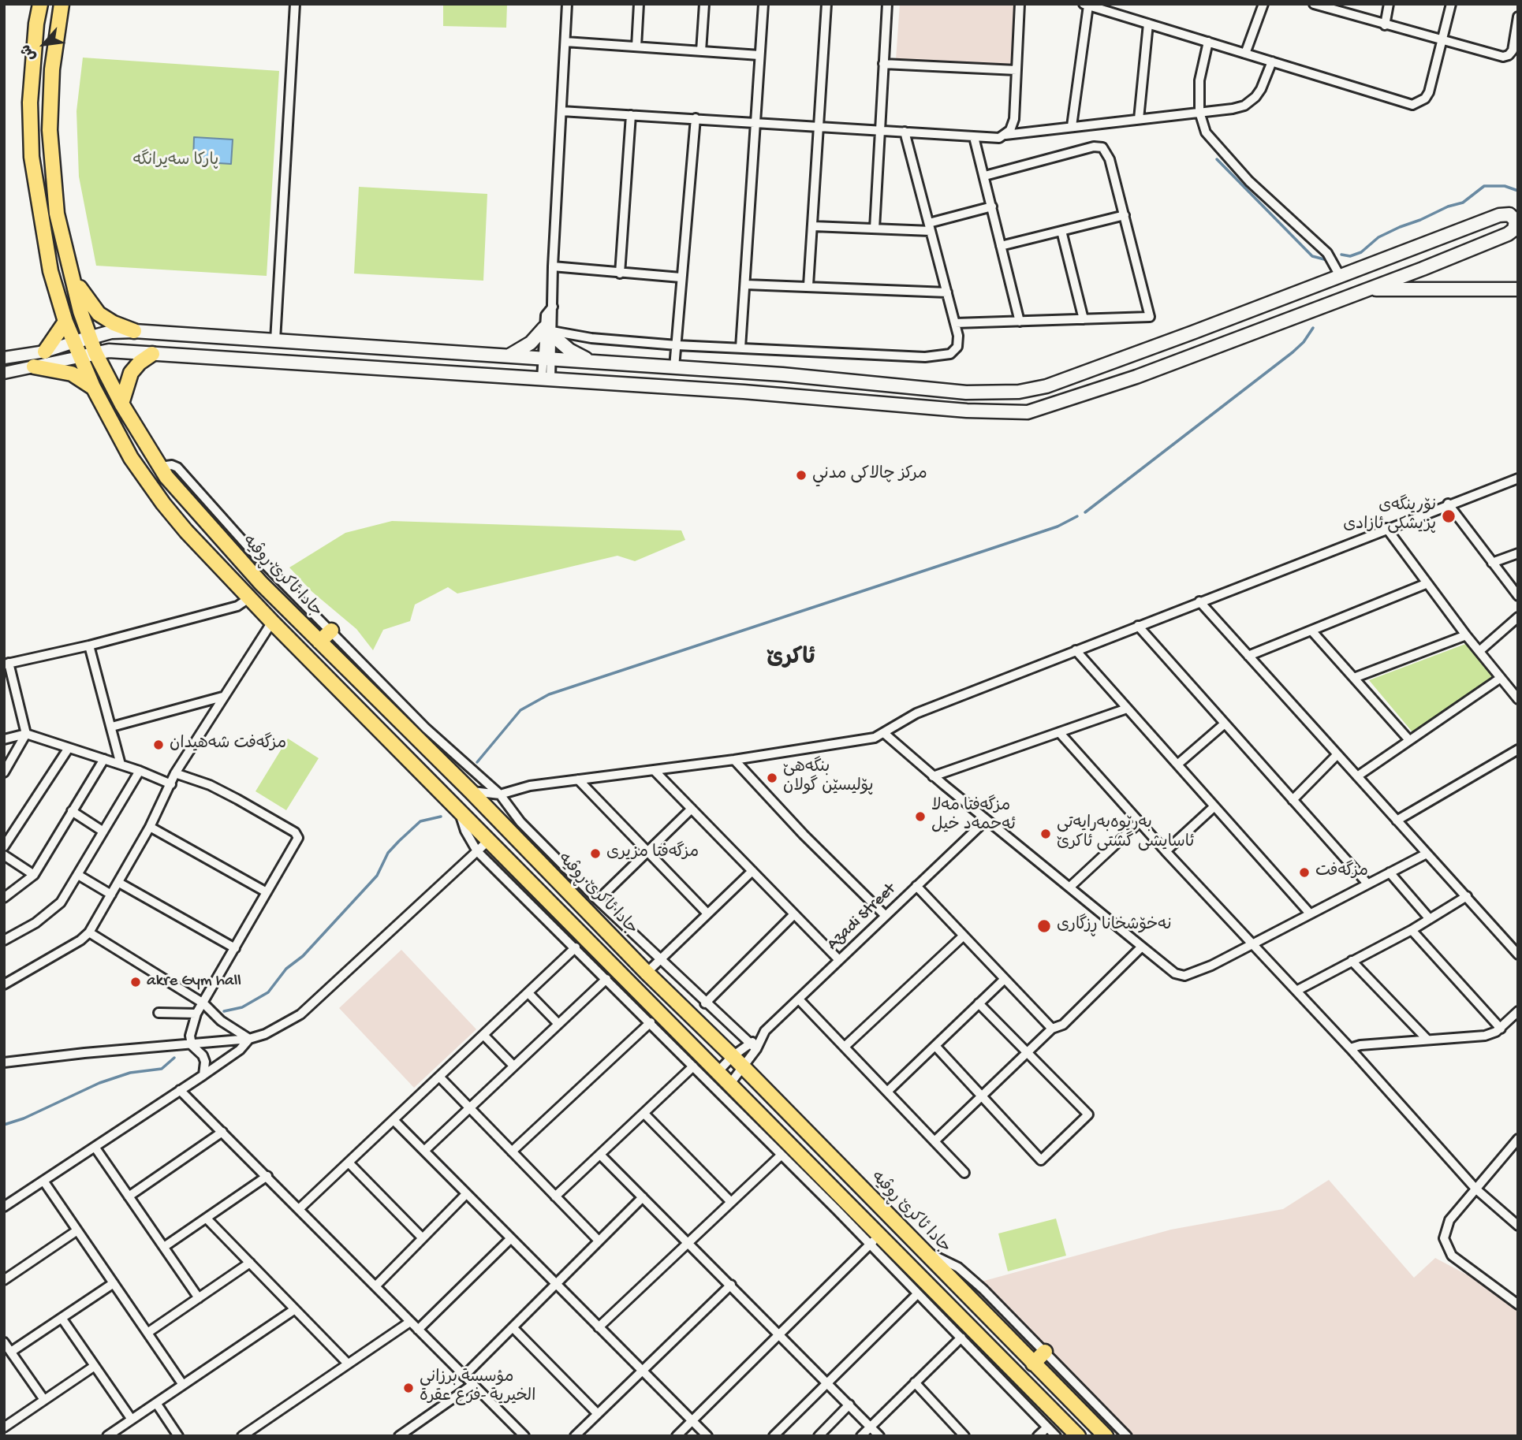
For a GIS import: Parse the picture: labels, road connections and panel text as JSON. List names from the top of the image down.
{
  "streets": {
    "highway": ["جادا ئاکرێ ڕوڤیە"],
    "street": ["Azadi Street"]
  },
  "crossings": [
    ["جادا ئاکرێ ڕوڤیە", "Azadi Street"]
  ],
  "districts": ["ئاکرێ"],
  "parks": ["پارکا سەیرانگه"],
  "places": [
    "مركز چالاکى مدني",
    "نۆرینگەی پزیشکی ئازادی",
    "مزگەفت شه‌هيدان",
    "بنگە‌ھێ پۆلیسێن گولان",
    "مزگەفتا مەلا ئەحمەد خیل",
    "بەرێوەبەرایەتی ئاسایشی گشتی ئاکرێ",
    "مزگەفتا مزیری",
    "مزگەفت",
    "نەخۆشخانا ڕزگاری",
    "akre Gym hall",
    "مؤسسة برزانى الخيرية -فرع عقرة"
  ],
  "north": "bottom left"
}
